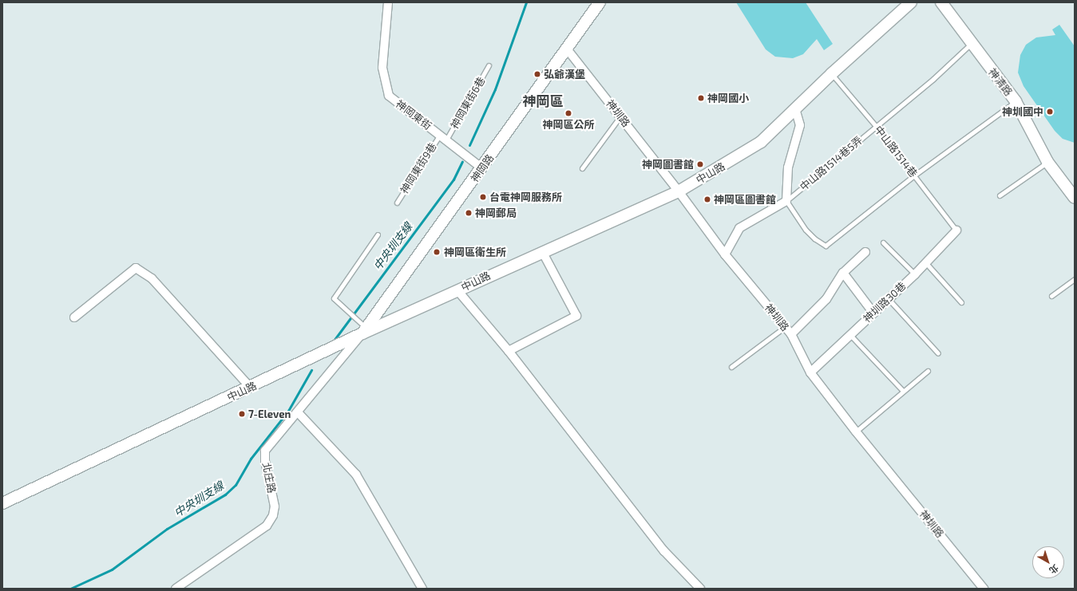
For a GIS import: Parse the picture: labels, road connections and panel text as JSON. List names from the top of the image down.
{
  "streets": {
    "street": [
      "神清路",
      "神圳路",
      "神岡東街",
      "神岡路",
      "中山路",
      "神圳路30巷",
      "北庄路"
    ],
    "lane": [
      "神岡東街6巷",
      "中山路1514巷",
      "中山路1514巷5弄",
      "神岡東街9巷"
    ]
  },
  "crossings": [
    ["神清路", "中山路1514巷5弄"],
    ["神岡東街6巷", "神岡東街"],
    ["神圳路", "神岡路"],
    ["神圳路", "中山路"],
    ["神圳路", "神圳路30巷"],
    ["神岡東街", "神岡東街9巷"],
    ["神岡東街", "神岡路"],
    ["中山路1514巷", "中山路1514巷5弄"],
    ["中山路1514巷", "中山路"],
    ["中山路1514巷", "神圳路30巷"],
    ["神岡路", "中山路"],
    ["神岡路", "北庄路"],
    ["中山路", "北庄路"]
  ],
  "districts": ["神岡區"],
  "water": ["中央圳支線"],
  "places": [
    "弘爺漢堡",
    "神岡國小",
    "神圳國中",
    "神岡區公所",
    "神岡圖書館",
    "台電神岡服務所",
    "神岡區圖書館",
    "神岡郵局",
    "神岡區衛生所",
    "7-Eleven"
  ],
  "north": "bottom right"
}
